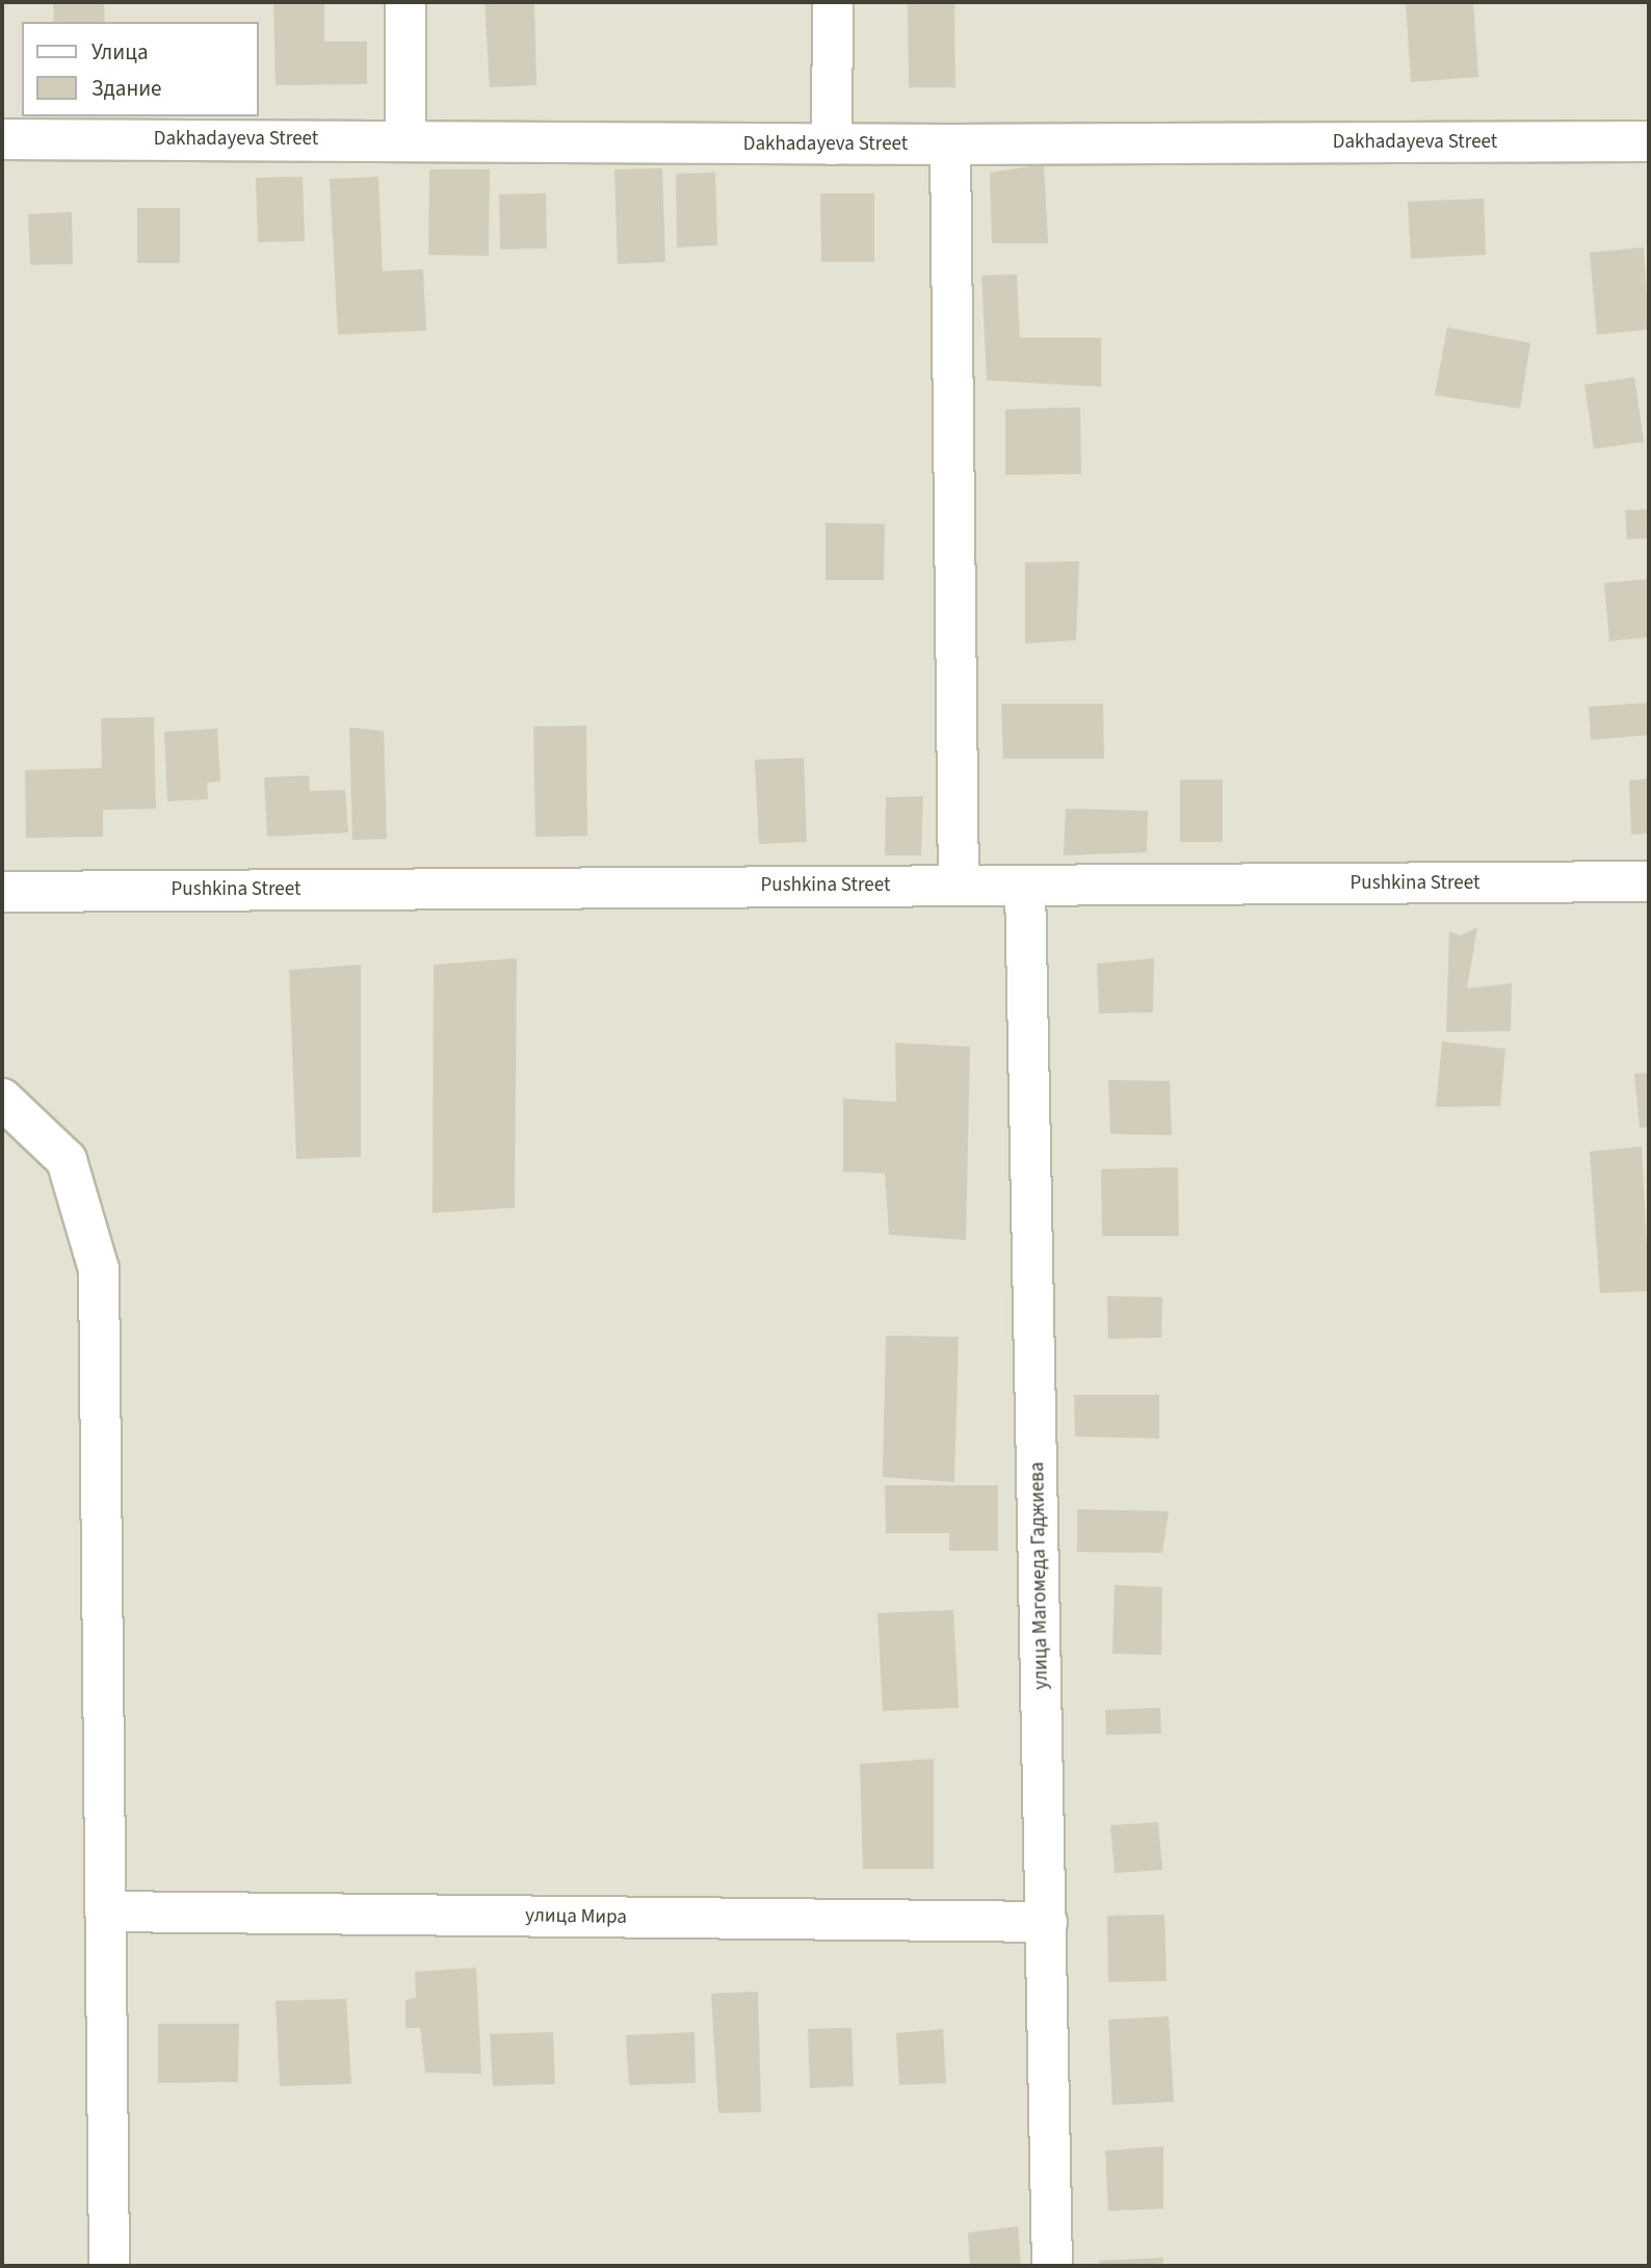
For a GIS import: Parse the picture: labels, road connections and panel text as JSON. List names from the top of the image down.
{
  "streets": {
    "street": [
      "Dakhadayeva Street",
      "Pushkina Street",
      "улица Магомеда Гаджиева",
      "улица Мира"
    ]
  },
  "crossings": [
    ["Pushkina Street", "улица Магомеда Гаджиева"],
    ["улица Магомеда Гаджиева", "улица Мира"]
  ],
  "legend": ["Улица", "Здание"]
}
